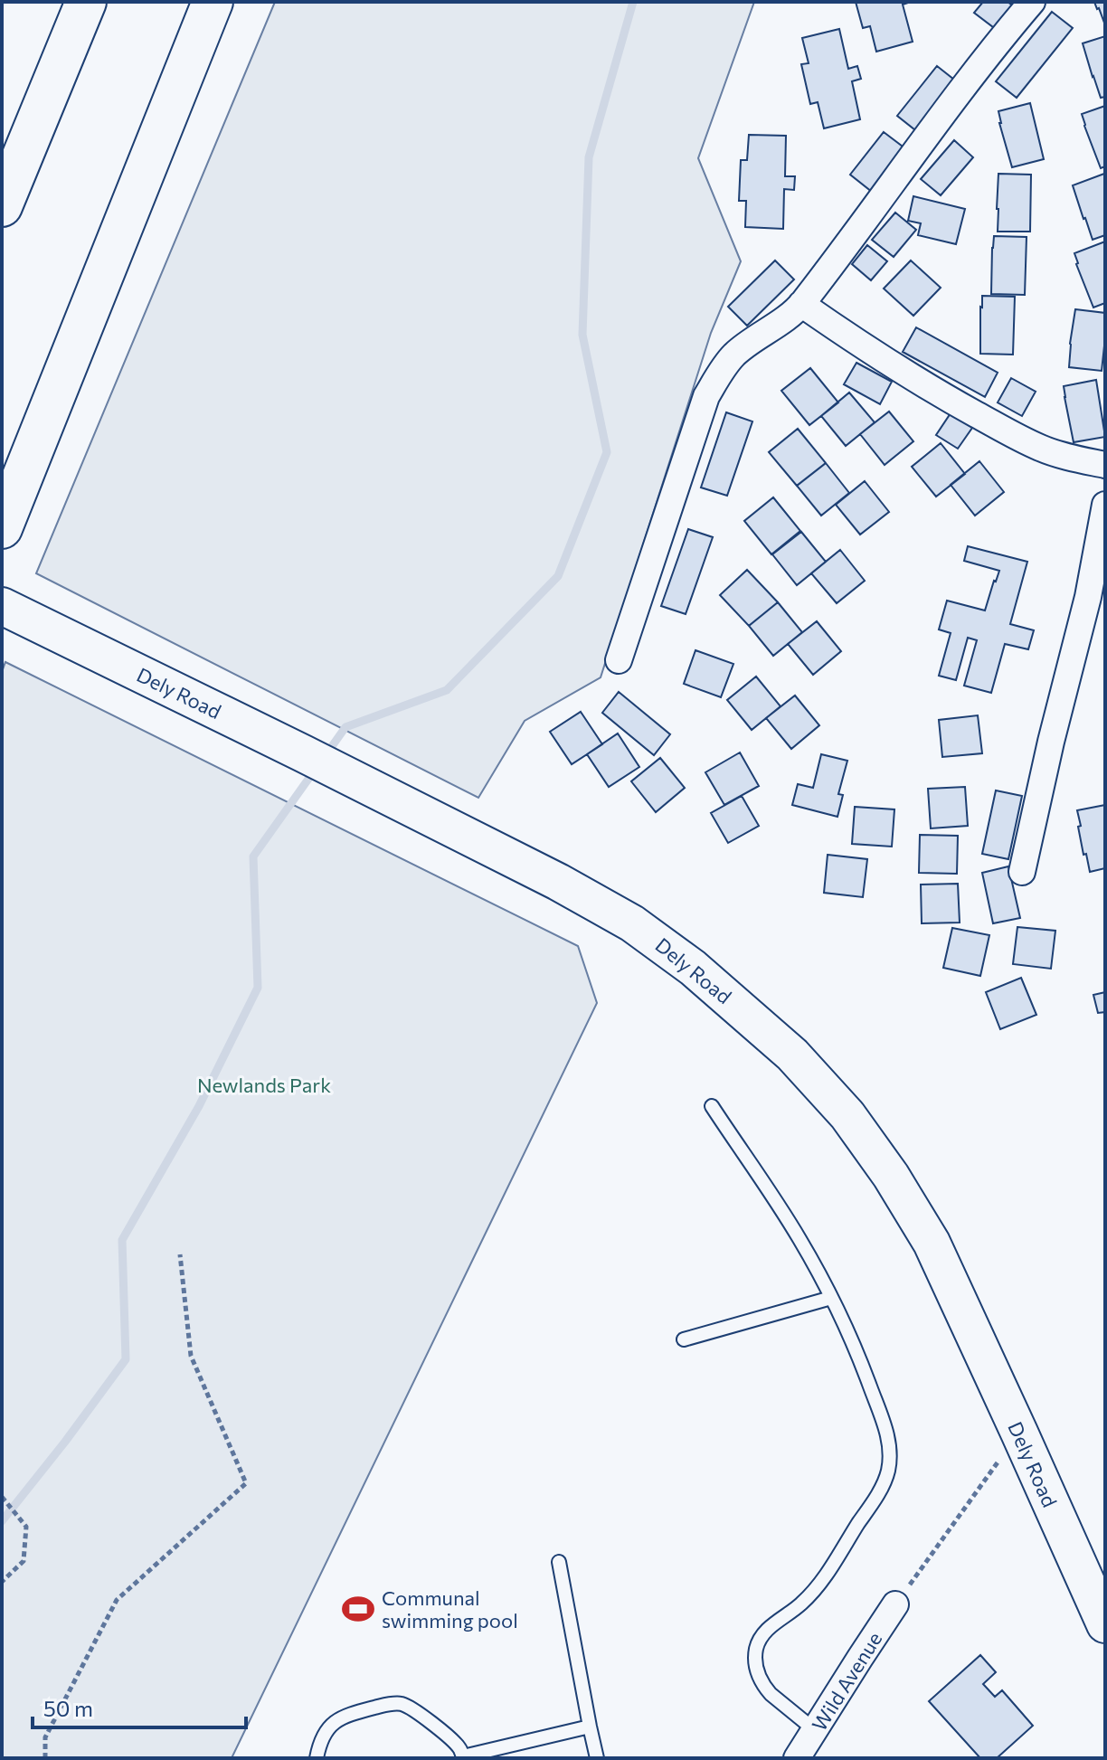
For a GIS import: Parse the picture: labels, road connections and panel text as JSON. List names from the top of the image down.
{
  "streets": {
    "street": ["Dely Road", "Wild Avenue"]
  },
  "parks": ["Newlands Park"],
  "places": {
    "sports": ["Communal swimming pool"]
  },
  "scale_bar": "50 m"
}
